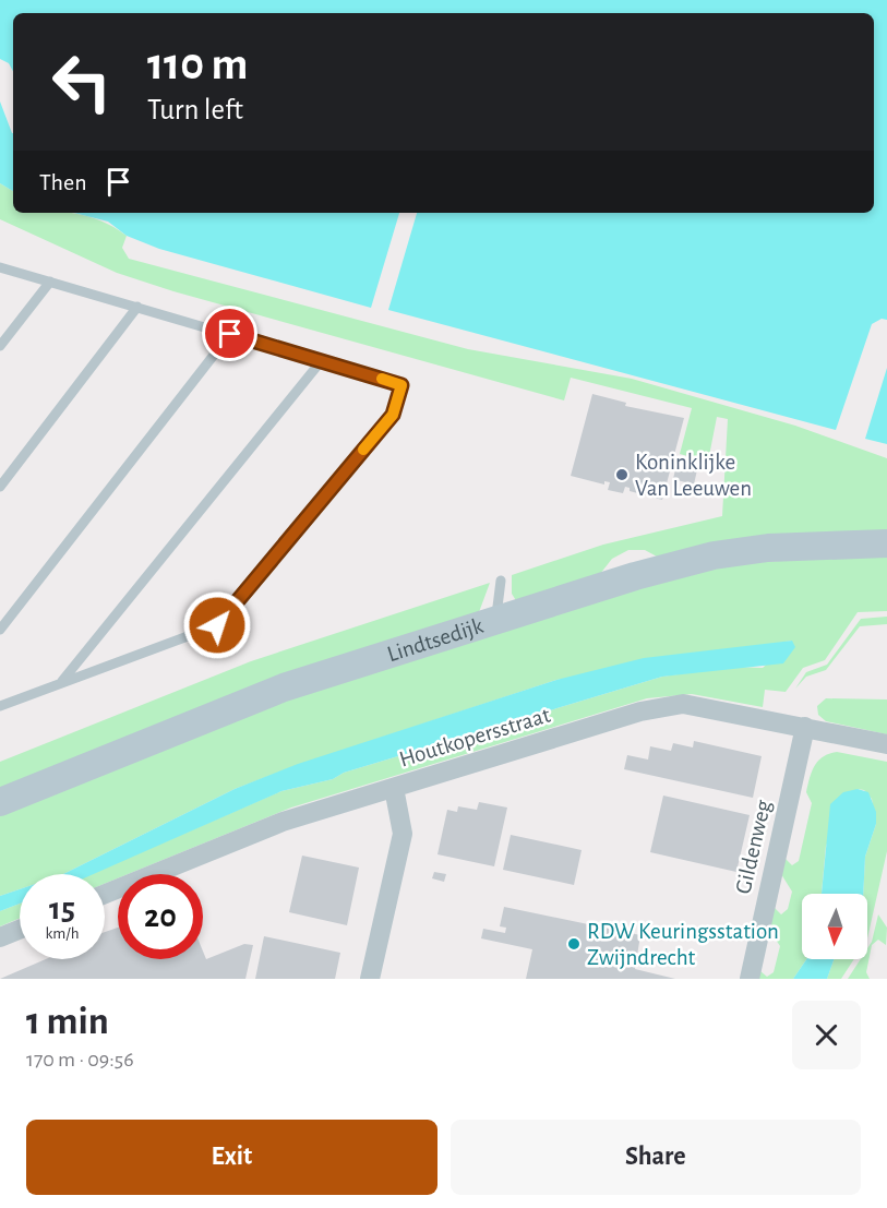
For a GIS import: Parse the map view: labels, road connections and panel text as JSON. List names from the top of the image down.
{
  "streets": {
    "street": ["Lindtsedijk", "Houtkopersstraat", "Gildenweg"]
  },
  "crossings": [
    ["Houtkopersstraat", "Gildenweg"]
  ],
  "places": ["Koninklijke Van Leeuwen", "RDW Keuringsstation Zwijndrecht"],
  "north": "bottom",
  "page": {
    "turn": ["110 m", "Turn left"],
    "then": "Then",
    "speed": "15 km/h",
    "limit": "20",
    "heading": ["1 min", "170 m · 09:56"],
    "buttons": ["Exit", "Share"]
  }
}
